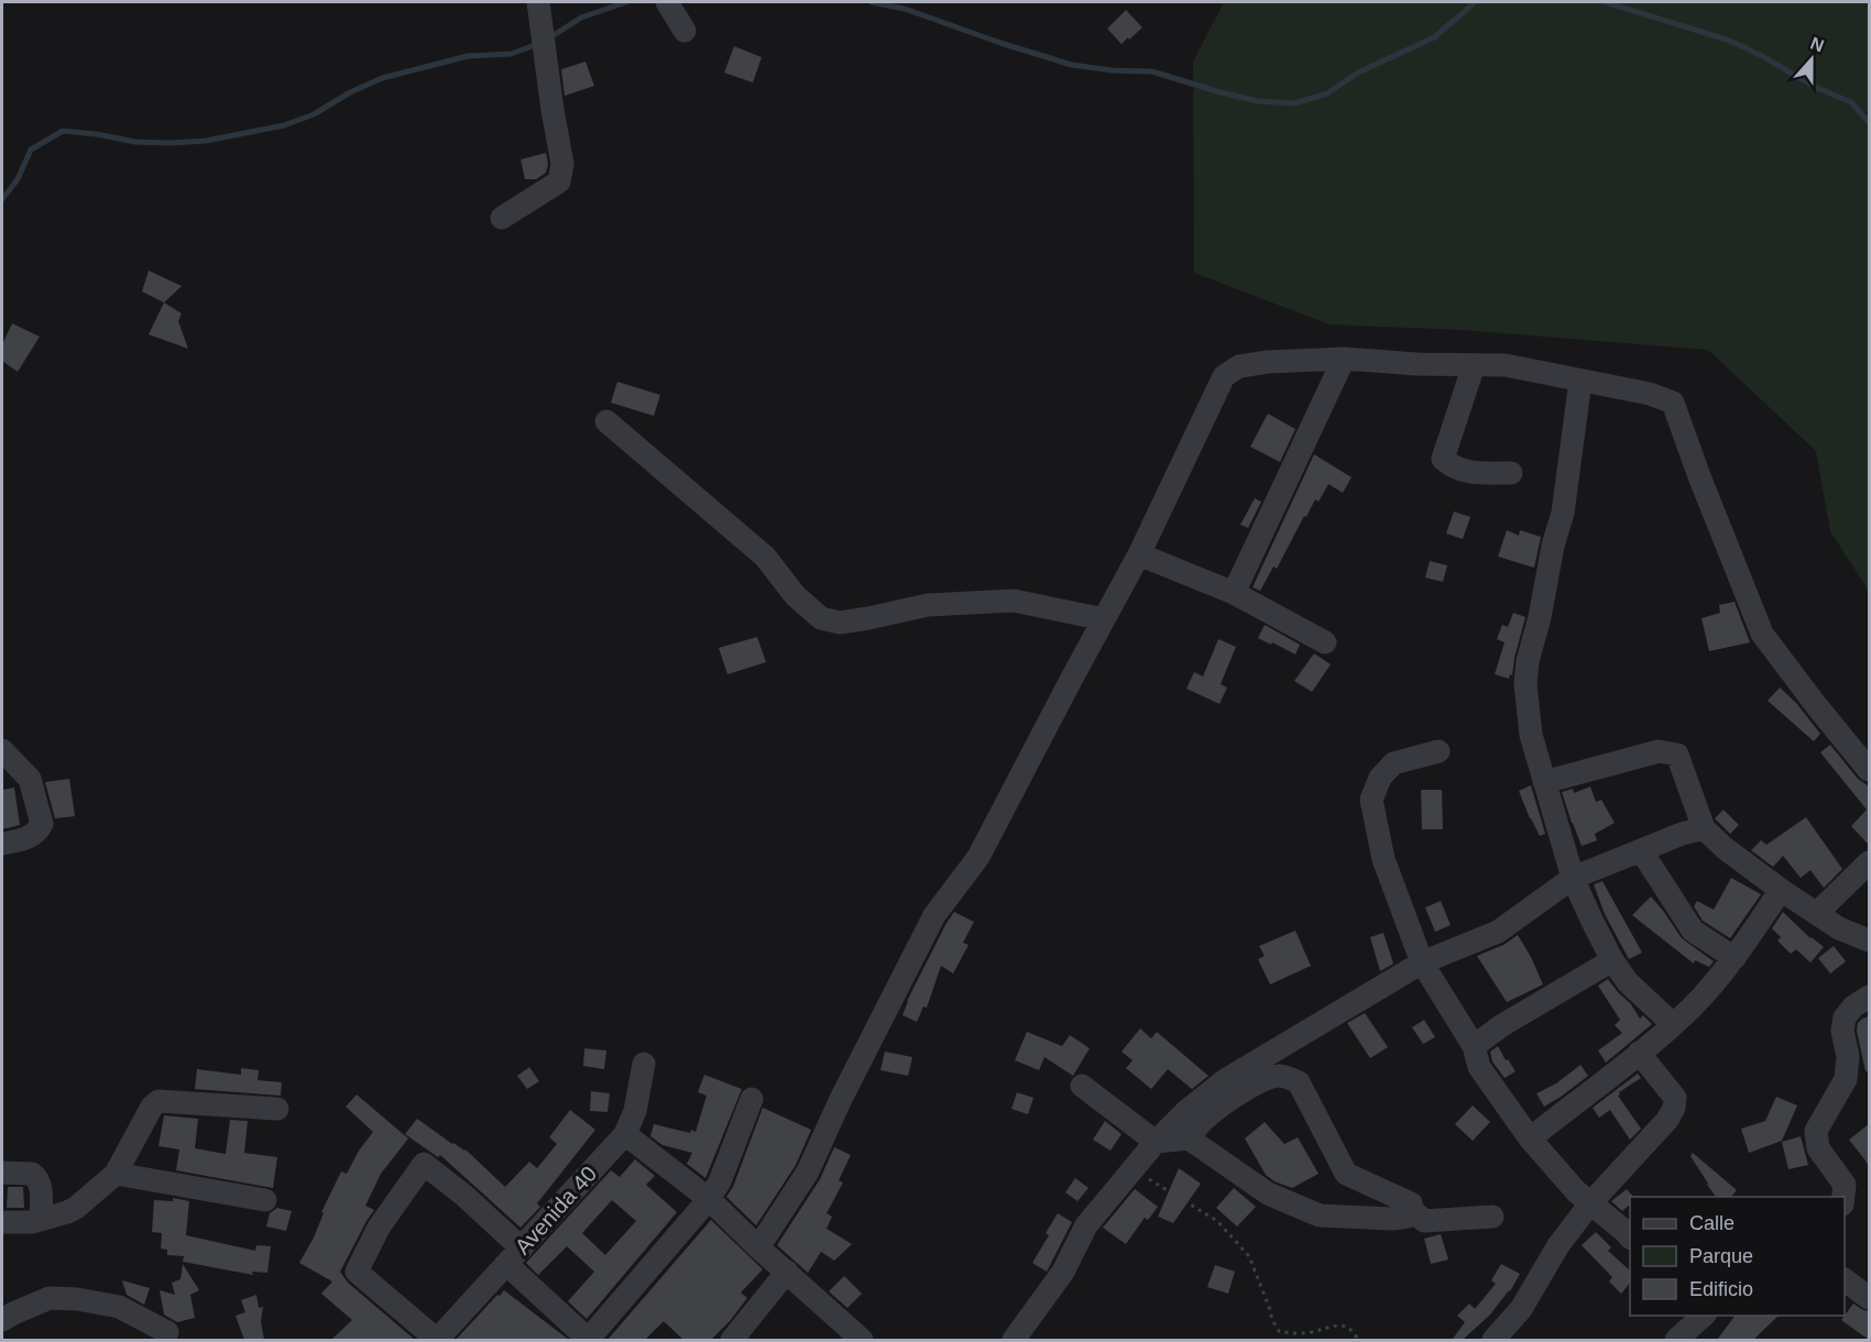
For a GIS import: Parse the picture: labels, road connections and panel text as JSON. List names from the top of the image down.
{
  "streets": {
    "street": ["Avenida 40"]
  },
  "legend": ["Calle", "Parque", "Edificio"],
  "north": "top"
}
